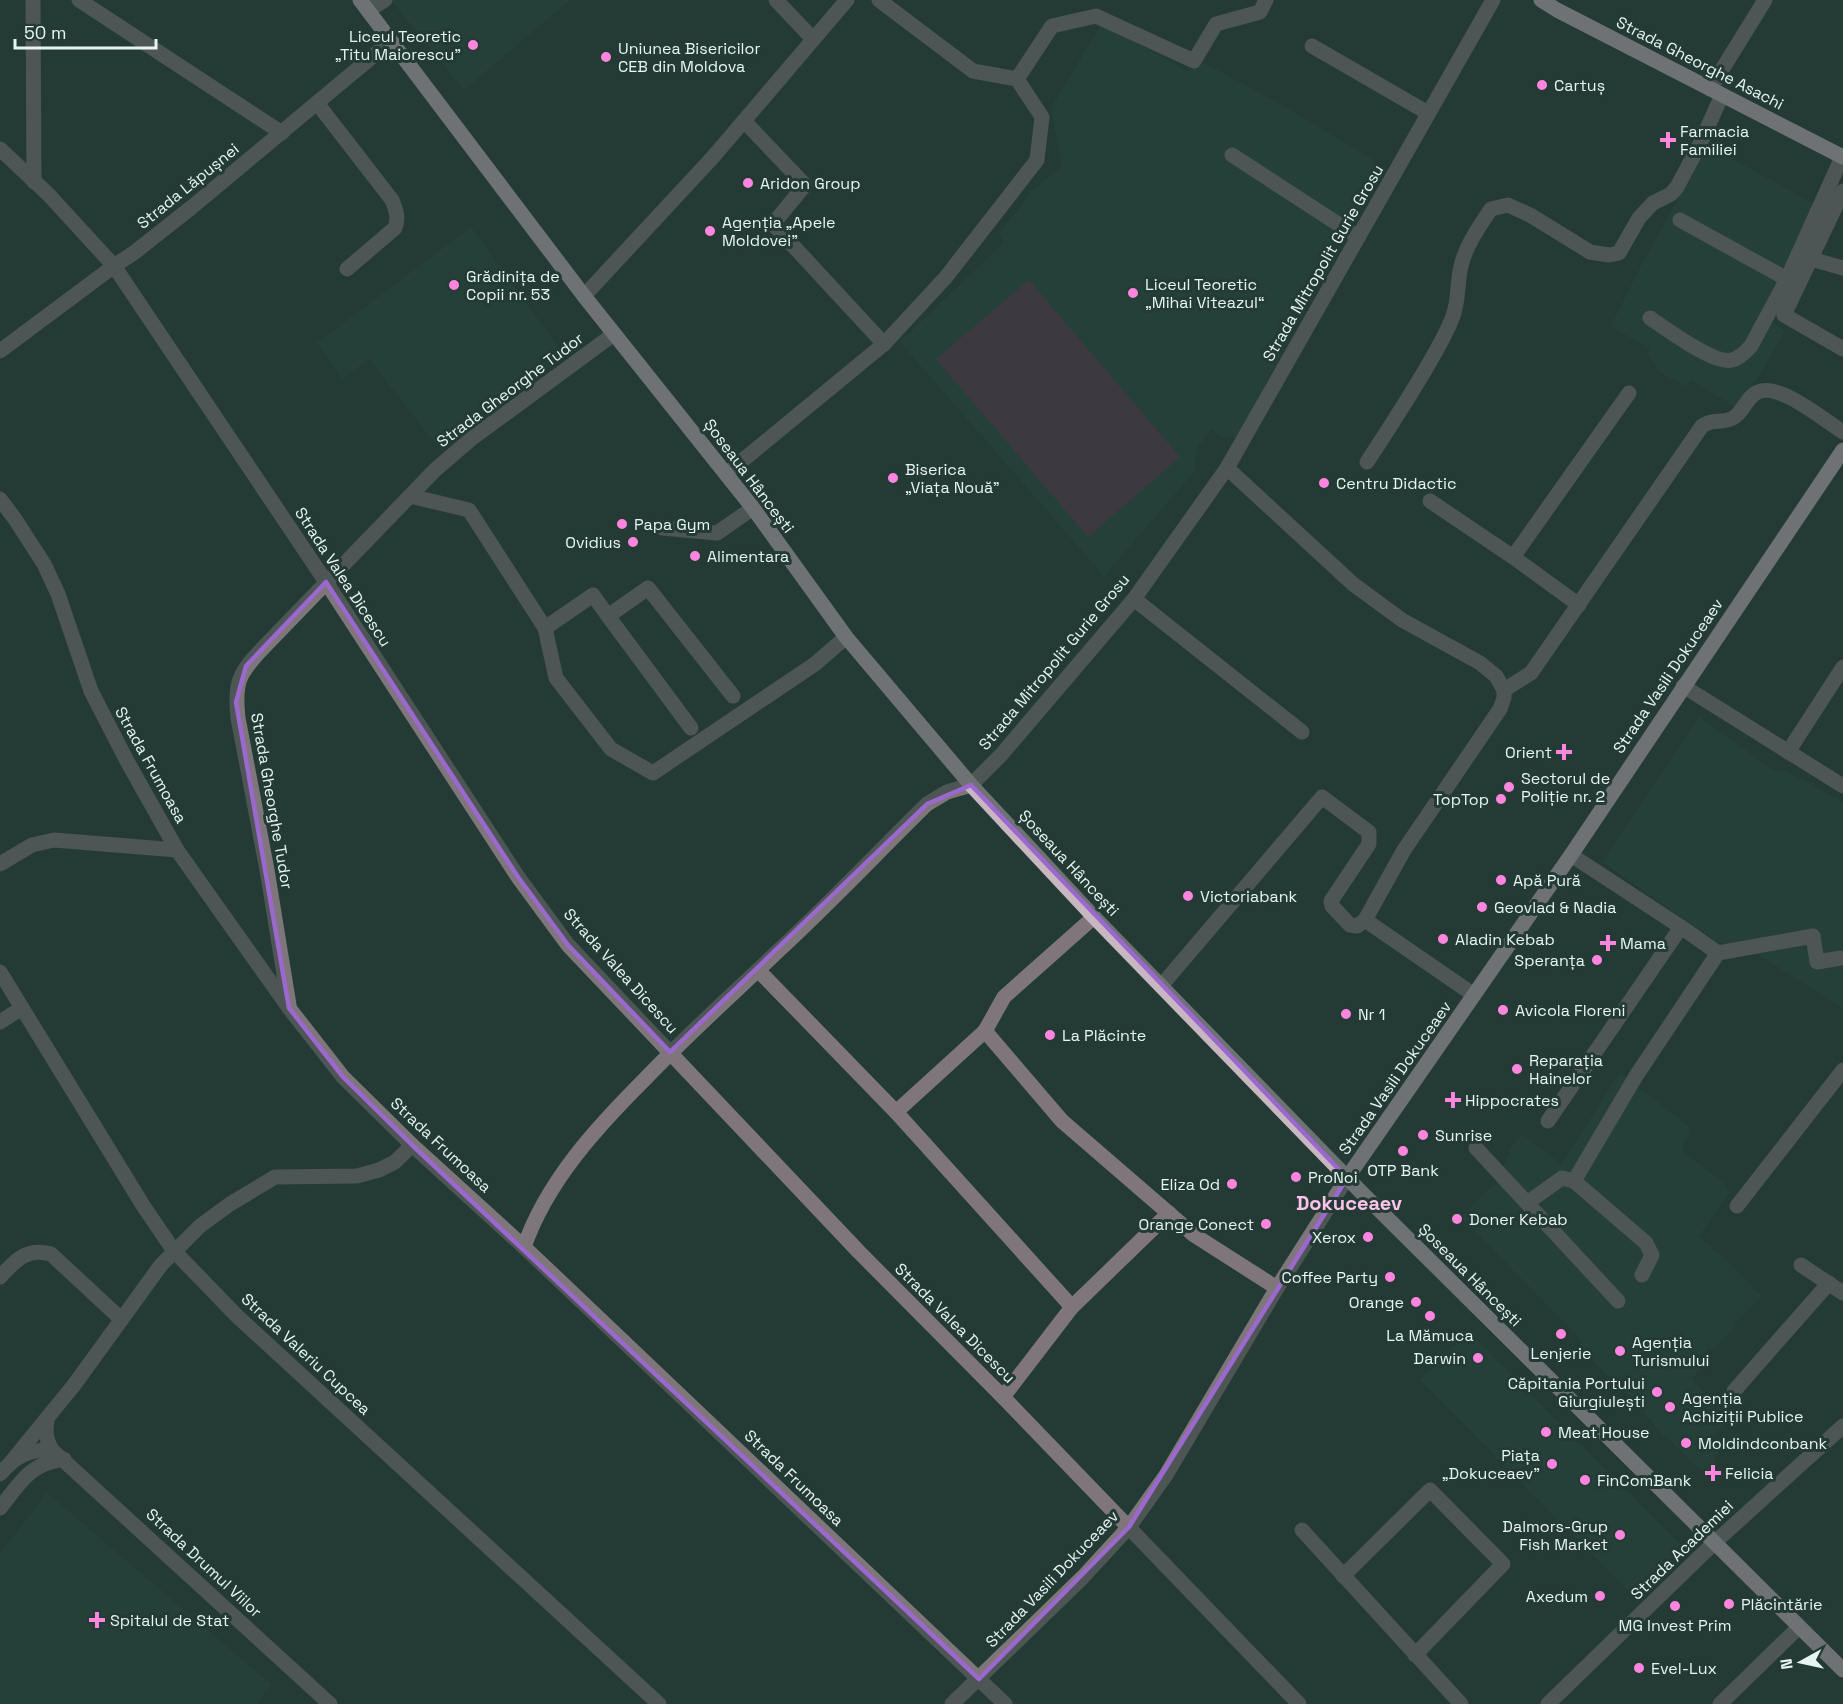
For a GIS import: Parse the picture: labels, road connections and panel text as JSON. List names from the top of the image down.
{
  "streets": {
    "main road": ["Strada Gheorghe Asachi", "Șoseaua Hâncești", "Strada Vasili Dokuceaev"],
    "street": [
      "Strada Lăpușnei",
      "Strada Mitropolit Gurie Grosu",
      "Strada Gheorghe Tudor",
      "Strada Valea Dicescu",
      "Strada Frumoasa",
      "Strada Valeriu Cupcea",
      "Strada Academiei",
      "Strada Drumul Viilor"
    ]
  },
  "crossings": [
    ["Strada Lăpușnei", "Șoseaua Hâncești"],
    ["Strada Lăpușnei", "Strada Valea Dicescu"],
    ["Strada Mitropolit Gurie Grosu", "Șoseaua Hâncești"],
    ["Strada Mitropolit Gurie Grosu", "Strada Valea Dicescu"],
    ["Strada Mitropolit Gurie Grosu", "Strada Frumoasa"],
    ["Strada Gheorghe Tudor", "Șoseaua Hâncești"],
    ["Strada Gheorghe Tudor", "Strada Valea Dicescu"],
    ["Strada Gheorghe Tudor", "Strada Frumoasa"],
    ["Șoseaua Hâncești", "Strada Vasili Dokuceaev"],
    ["Șoseaua Hâncești", "Strada Academiei"],
    ["Strada Valea Dicescu", "Strada Vasili Dokuceaev"],
    ["Strada Vasili Dokuceaev", "Strada Frumoasa"]
  ],
  "districts": ["Dokuceaev"],
  "places": {
    "other": [
      "Liceul Teoretic „Titu Maiorescu”",
      "Uniunea Bisericilor CEB din Moldova",
      "Cartuș",
      "Aridon Group",
      "Agenția „Apele Moldovei”",
      "Grădinița de Copii nr. 53",
      "Liceul Teoretic „Mihai Viteazul“",
      "Biserica „Viața Nouă”",
      "Centru Didactic",
      "Papa Gym",
      "Ovidius",
      "Alimentara",
      "Sectorul de Poliție nr. 2",
      "TopTop",
      "Apă Pură",
      "Victoriabank",
      "Geovlad & Nadia",
      "Aladin Kebab",
      "Speranța",
      "Avicola Floreni",
      "Nr 1",
      "La Plăcinte",
      "Reparația Hainelor",
      "Sunrise",
      "OTP Bank",
      "ProNoi",
      "Eliza Od",
      "Doner Kebab",
      "Orange Conect",
      "Xerox",
      "Coffee Party",
      "Orange",
      "La Mămuca",
      "Lenjerie",
      "Agenția Turismului",
      "Darwin",
      "Căpitania Portului Giurgiulești",
      "Agenția Achiziții Publice",
      "Meat House",
      "Moldindconbank",
      "Piața „Dokuceaev”",
      "FinComBank",
      "Dalmors-Grup Fish Market",
      "Axedum",
      "Plăcintărie",
      "MG Invest Prim",
      "Evel-Lux"
    ],
    "health": [
      "Farmacia Familiei",
      "Orient",
      "Mama",
      "Hippocrates",
      "Felicia",
      "Spitalul de Stat"
    ]
  },
  "scale_bar": "50 m",
  "north": "left"
}
